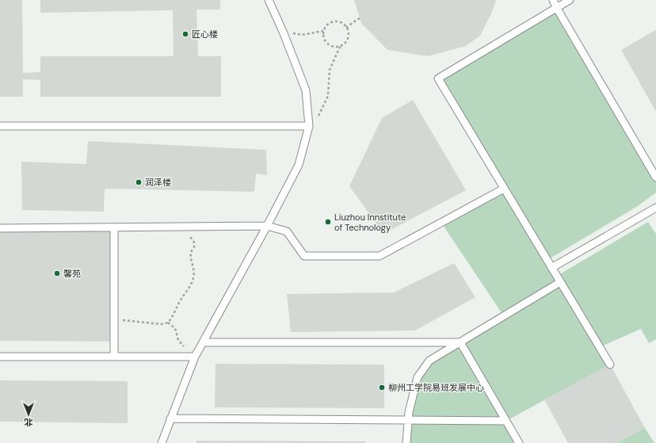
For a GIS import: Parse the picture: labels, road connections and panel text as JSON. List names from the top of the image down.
{
  "places": [
    "匠心楼",
    "润泽楼",
    "Liuzhou Innstitute of Technology",
    "馨苑",
    "柳州工学院易班发展中心"
  ],
  "north": "bottom"
}
